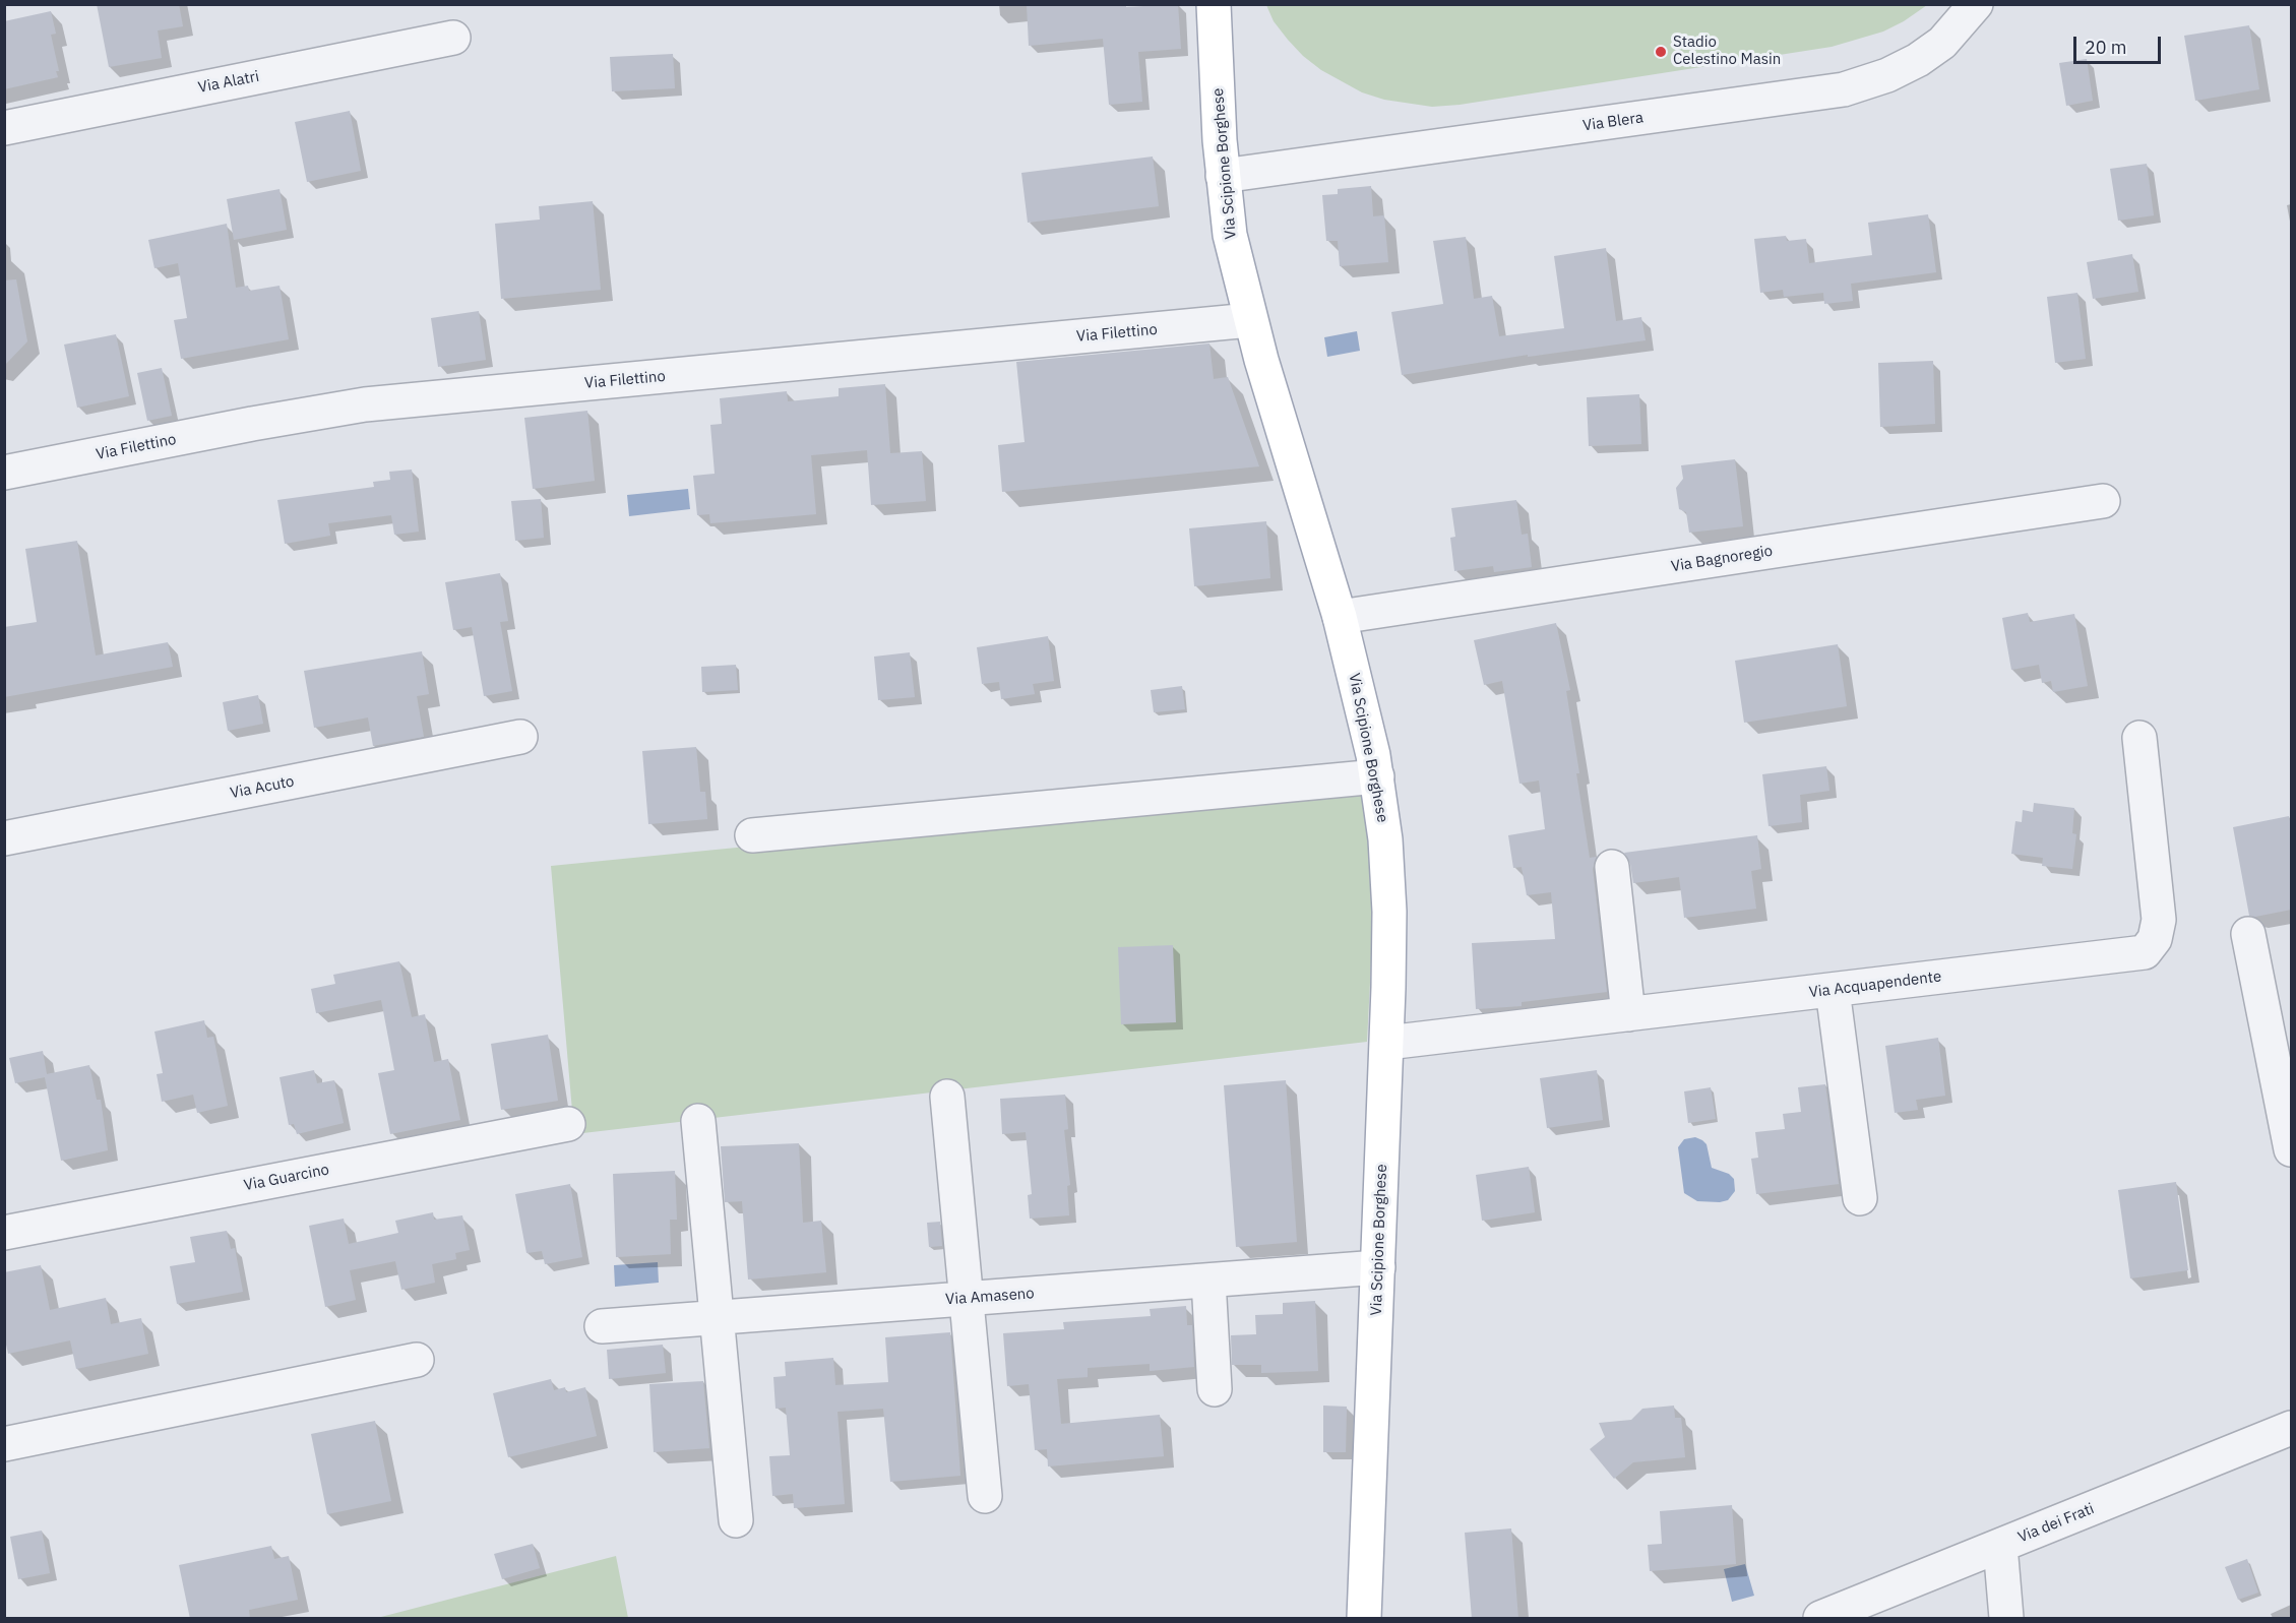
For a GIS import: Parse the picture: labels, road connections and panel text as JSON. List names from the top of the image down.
{
  "streets": {
    "main road": ["Via Scipione Borghese"],
    "street": [
      "Via Alatri",
      "Via Blera",
      "Via Filettino",
      "Via Bagnoregio",
      "Via Acuto",
      "Via Acquapendente",
      "Via Guarcino",
      "Via Amaseno",
      "Via dei Frati"
    ]
  },
  "crossings": [
    ["Via Blera", "Via Scipione Borghese"],
    ["Via Scipione Borghese", "Via Filettino"],
    ["Via Scipione Borghese", "Via Bagnoregio"],
    ["Via Scipione Borghese", "Via Acquapendente"],
    ["Via Scipione Borghese", "Via Amaseno"]
  ],
  "places": ["Stadio Celestino Masin"],
  "scale_bar": "20 m"
}
